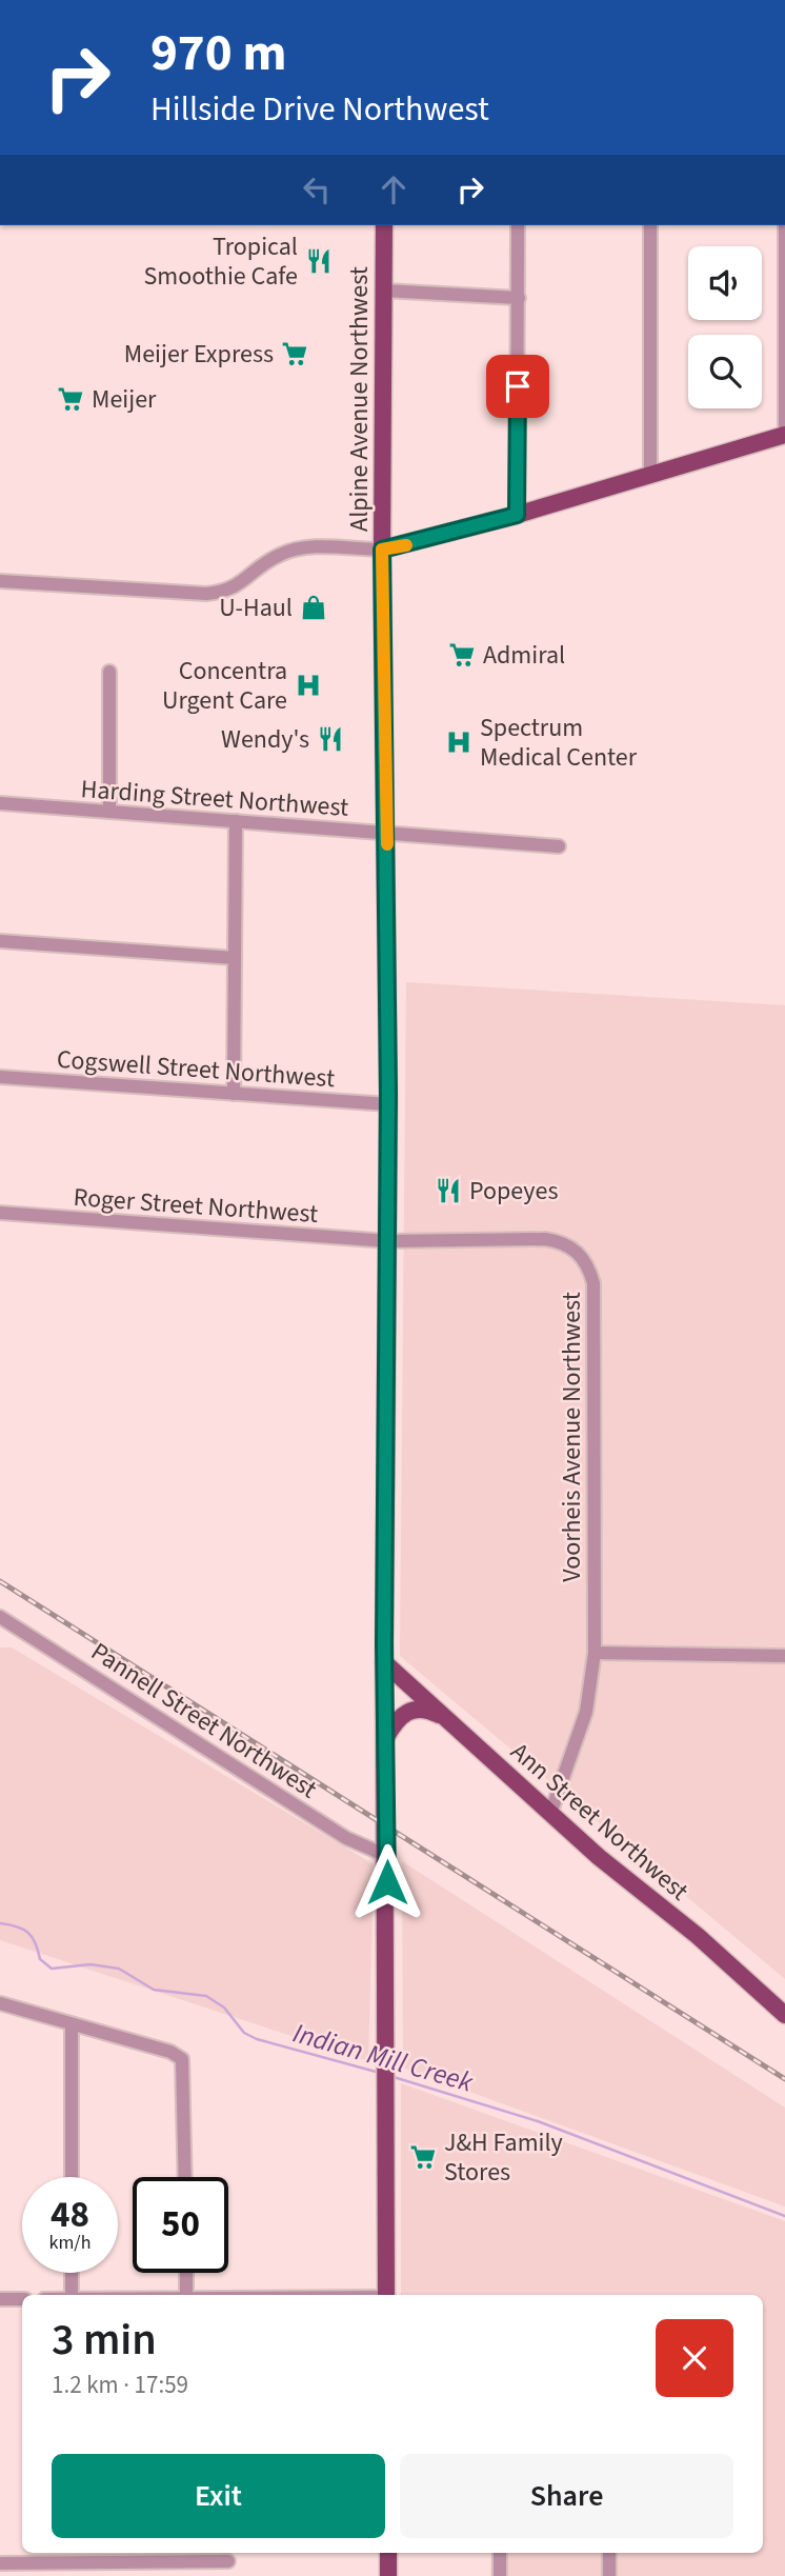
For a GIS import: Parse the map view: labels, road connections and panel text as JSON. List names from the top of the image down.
{
  "streets": {
    "main road": ["Alpine Avenue Northwest", "Ann Street Northwest"],
    "street": [
      "Harding Street Northwest",
      "Cogswell Street Northwest",
      "Roger Street Northwest",
      "Voorheis Avenue Northwest",
      "Pannell Street Northwest"
    ]
  },
  "crossings": [
    ["Alpine Avenue Northwest", "Harding Street Northwest"],
    ["Alpine Avenue Northwest", "Cogswell Street Northwest"],
    ["Alpine Avenue Northwest", "Roger Street Northwest"],
    ["Alpine Avenue Northwest", "Voorheis Avenue Northwest"],
    ["Alpine Avenue Northwest", "Pannell Street Northwest"],
    ["Alpine Avenue Northwest", "Ann Street Northwest"],
    ["Roger Street Northwest", "Voorheis Avenue Northwest"],
    ["Voorheis Avenue Northwest", "Ann Street Northwest"]
  ],
  "water": ["Indian Mill Creek"],
  "places": {
    "restaurant": ["Tropical Smoothie Cafe", "Wendy's", "Popeyes"],
    "supermarket": [
      "Meijer Express",
      "Meijer",
      "Admiral",
      "J&H Family Stores"
    ],
    "shop": ["U-Haul"],
    "hospital": ["Concentra Urgent Care", "Spectrum Medical Center"]
  },
  "page": {
    "turn": ["970 m", "Hillside Drive Northwest"],
    "speed": "48 km/h",
    "limit": "50",
    "heading": ["3 min", "1.2 km · 17:59"],
    "buttons": ["Exit", "Share"]
  }
}
